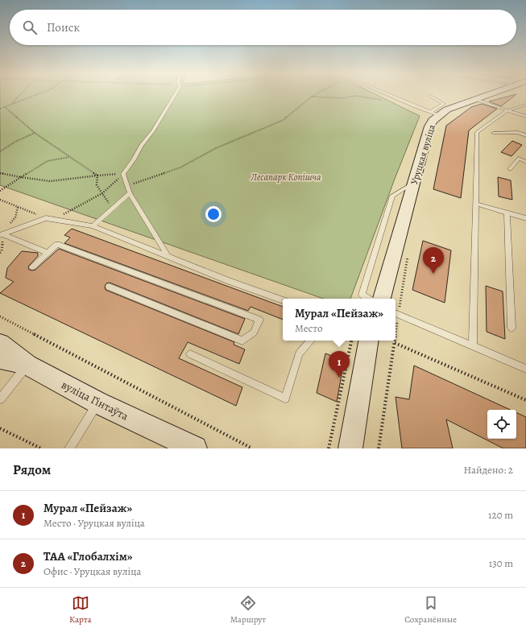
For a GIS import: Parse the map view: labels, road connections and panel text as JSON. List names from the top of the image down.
{
  "streets": {
    "street": ["Уруцкая вуліца", "вуліца Гінтаўта"]
  },
  "parks": ["Лесапарк Копішча"],
  "page": {
    "search": "Поиск",
    "pins": ["2", "1"],
    "popup": ["Мурал «Пейзаж»", "Место"],
    "heading": ["Рядом", "Найдено: 2"],
    "list": [
      {
        "mark": "1",
        "name": "Мурал «Пейзаж»",
        "note": "Место · Уруцкая вуліца",
        "value": "120 m"
      },
      {
        "mark": "2",
        "name": "ТАА «Глобалхім»",
        "note": "Офис · Уруцкая вуліца",
        "value": "130 m"
      }
    ],
    "nav": ["Карта", "Маршрут", "Сохранённые"]
  }
}
